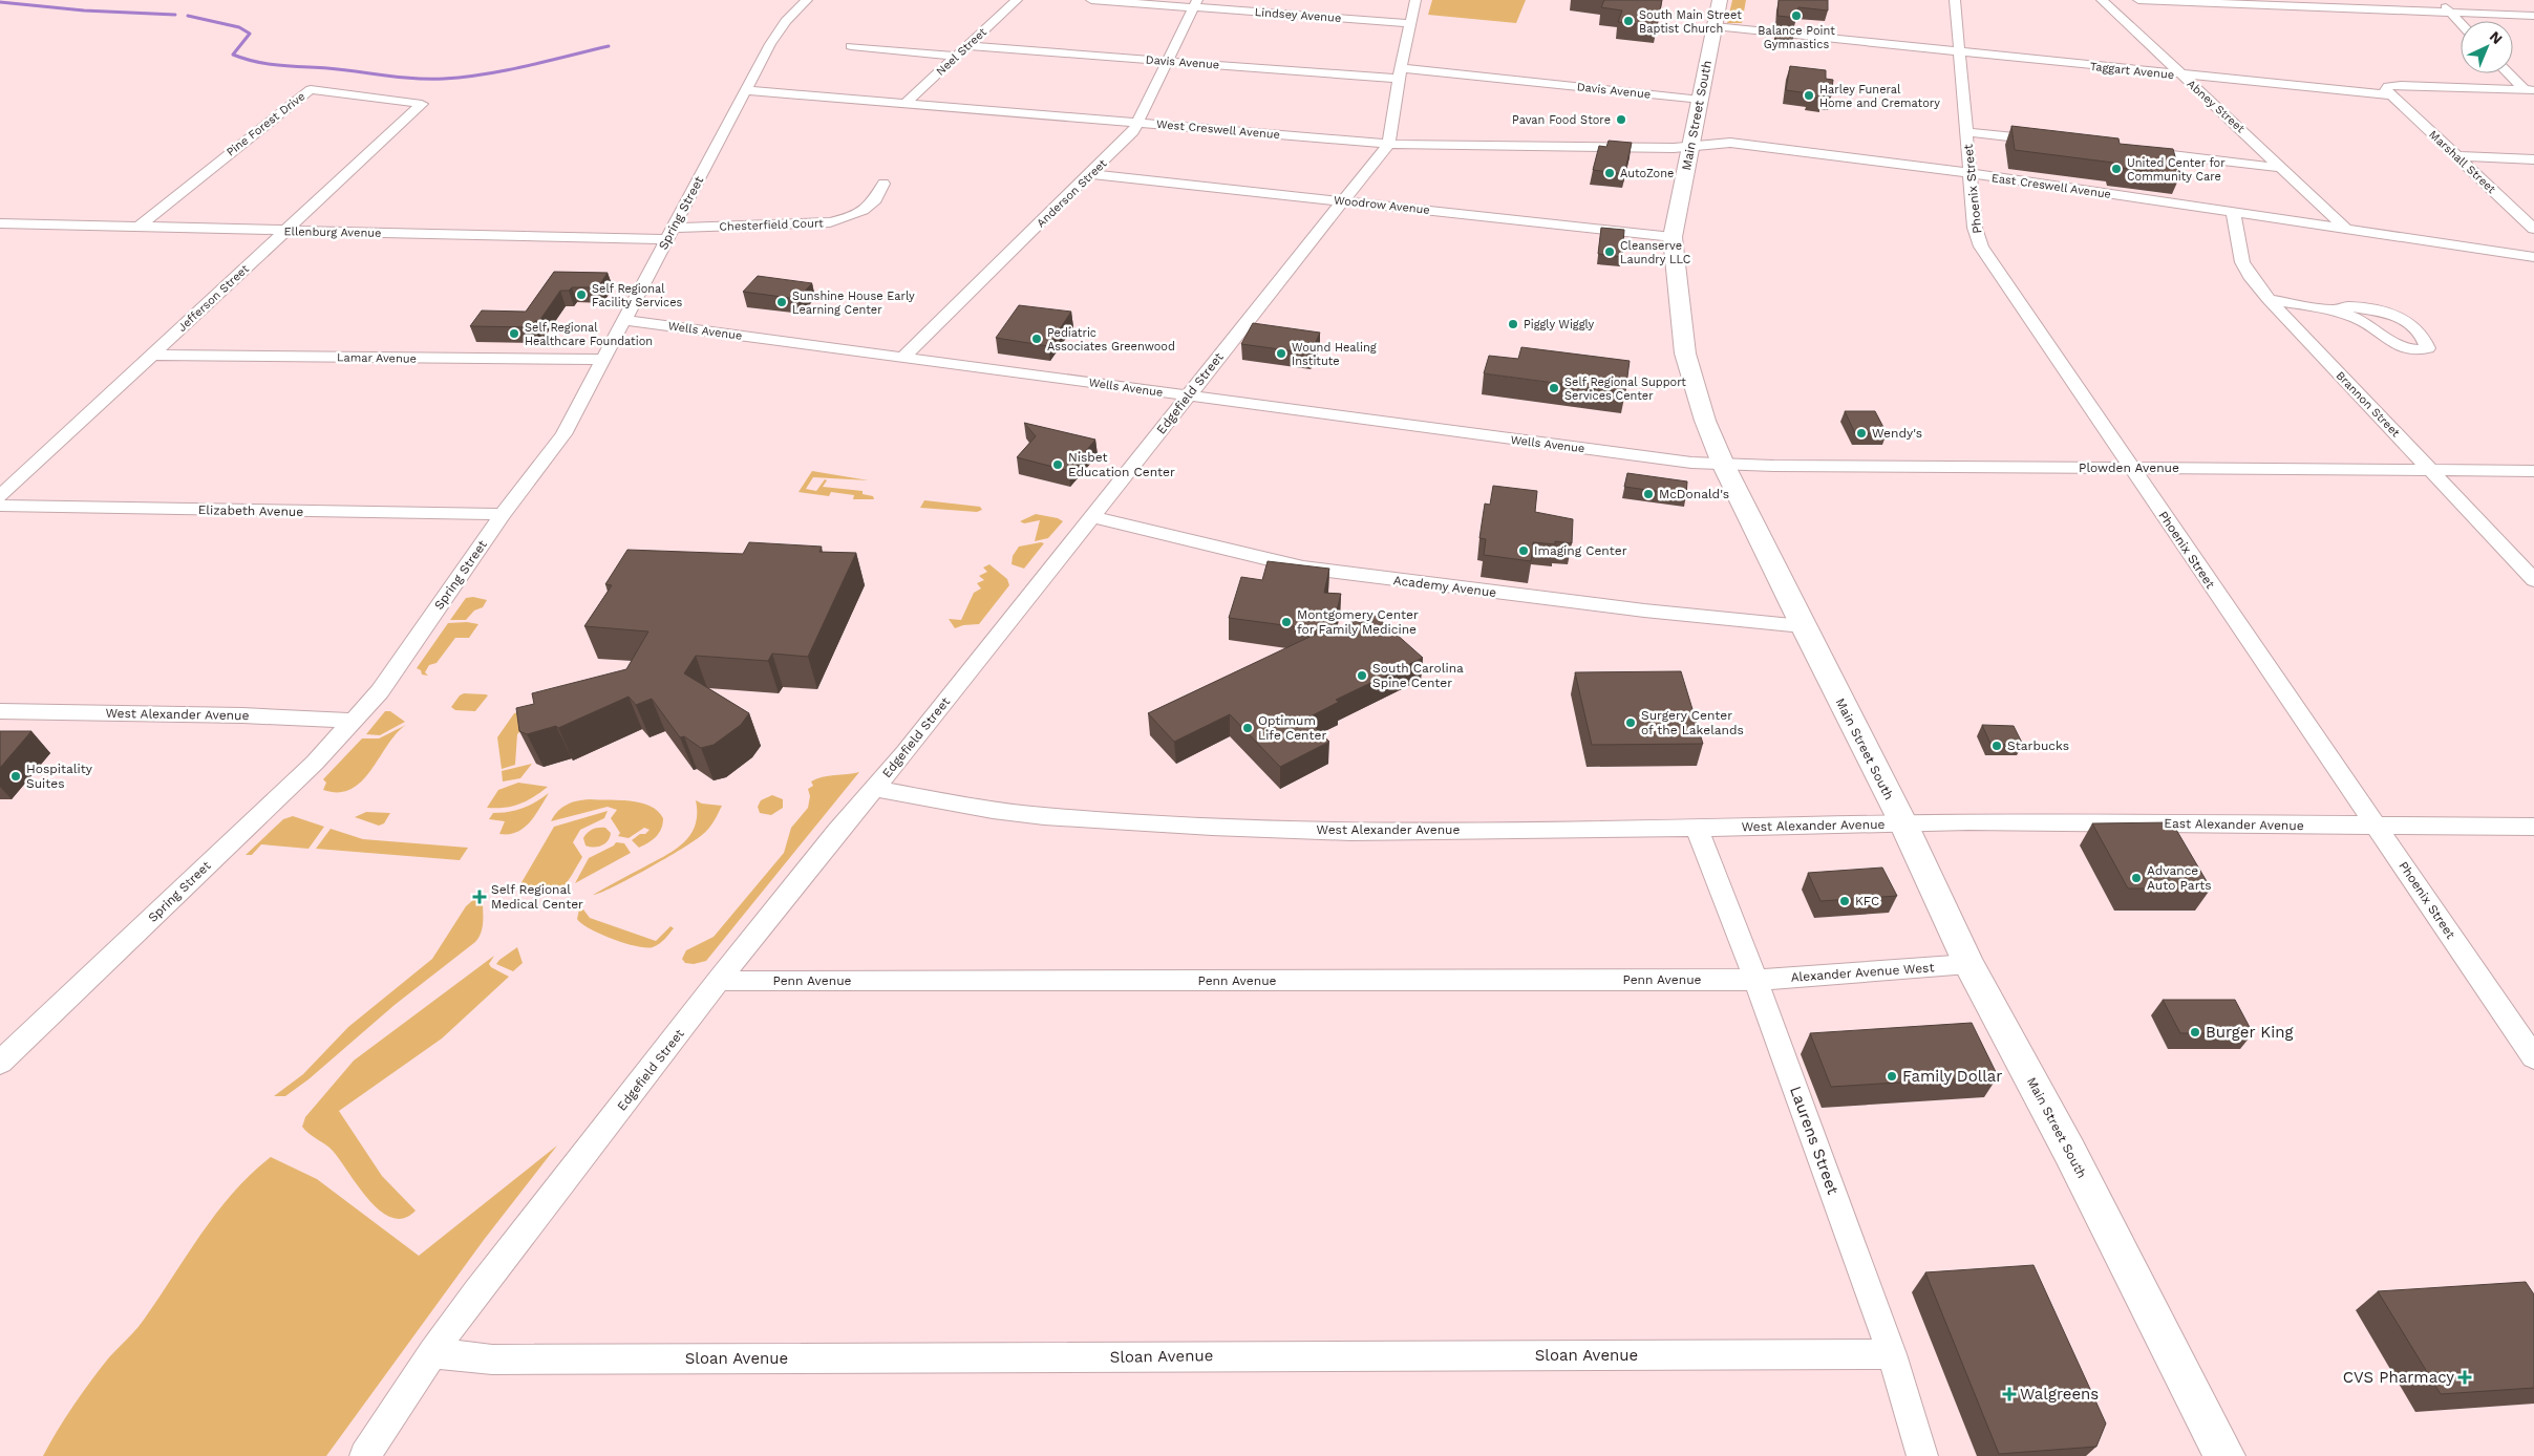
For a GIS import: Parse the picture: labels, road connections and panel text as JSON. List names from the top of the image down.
{
  "streets": {
    "main road": ["Main Street South"],
    "street": [
      "Lindsey Avenue",
      "Neel Street",
      "Davis Avenue",
      "Taggart Avenue",
      "Abney Street",
      "Pine Forest Drive",
      "West Creswell Avenue",
      "Marshall Street",
      "East Creswell Avenue",
      "Phoenix Street",
      "Anderson Street",
      "Woodrow Avenue",
      "Spring Street",
      "Chesterfield Court",
      "Ellenburg Avenue",
      "Jefferson Street",
      "Wells Avenue",
      "Lamar Avenue",
      "Edgefield Street",
      "Brannon Street",
      "Plowden Avenue",
      "Elizabeth Avenue",
      "Academy Avenue",
      "West Alexander Avenue",
      "East Alexander Avenue",
      "Alexander Avenue West",
      "Penn Avenue",
      "Laurens Street",
      "Sloan Avenue"
    ]
  },
  "crossings": [
    ["Lindsey Avenue", "Anderson Street"],
    ["Lindsey Avenue", "Edgefield Street"],
    ["Neel Street", "Davis Avenue"],
    ["Neel Street", "West Creswell Avenue"],
    ["Davis Avenue", "Main Street South"],
    ["Davis Avenue", "Anderson Street"],
    ["Davis Avenue", "Edgefield Street"],
    ["Taggart Avenue", "Abney Street"],
    ["Taggart Avenue", "Main Street South"],
    ["Taggart Avenue", "Marshall Street"],
    ["Taggart Avenue", "Phoenix Street"],
    ["Abney Street", "East Creswell Avenue"],
    ["Main Street South", "West Creswell Avenue"],
    ["Main Street South", "East Creswell Avenue"],
    ["Main Street South", "Woodrow Avenue"],
    ["Main Street South", "Wells Avenue"],
    ["Main Street South", "Plowden Avenue"],
    ["Main Street South", "Academy Avenue"],
    ["Main Street South", "West Alexander Avenue"],
    ["Main Street South", "East Alexander Avenue"],
    ["Main Street South", "Alexander Avenue West"],
    ["Pine Forest Drive", "Ellenburg Avenue"],
    ["Pine Forest Drive", "Jefferson Street"],
    ["West Creswell Avenue", "East Creswell Avenue"],
    ["West Creswell Avenue", "Anderson Street"],
    ["West Creswell Avenue", "Spring Street"],
    ["West Creswell Avenue", "Edgefield Street"],
    ["East Creswell Avenue", "Phoenix Street"],
    ["East Creswell Avenue", "Brannon Street"],
    ["Phoenix Street", "Plowden Avenue"],
    ["Phoenix Street", "East Alexander Avenue"],
    ["Anderson Street", "Woodrow Avenue"],
    ["Anderson Street", "Wells Avenue"],
    ["Woodrow Avenue", "Edgefield Street"],
    ["Spring Street", "Chesterfield Court"],
    ["Spring Street", "Ellenburg Avenue"],
    ["Spring Street", "Wells Avenue"],
    ["Spring Street", "Lamar Avenue"],
    ["Spring Street", "Elizabeth Avenue"],
    ["Spring Street", "West Alexander Avenue"],
    ["Chesterfield Court", "Ellenburg Avenue"],
    ["Ellenburg Avenue", "Jefferson Street"],
    ["Jefferson Street", "Lamar Avenue"],
    ["Wells Avenue", "Edgefield Street"],
    ["Wells Avenue", "Plowden Avenue"],
    ["Edgefield Street", "Academy Avenue"],
    ["Edgefield Street", "West Alexander Avenue"],
    ["Edgefield Street", "Penn Avenue"],
    ["Edgefield Street", "Sloan Avenue"],
    ["Brannon Street", "Plowden Avenue"],
    ["West Alexander Avenue", "East Alexander Avenue"],
    ["West Alexander Avenue", "Laurens Street"],
    ["Alexander Avenue West", "Penn Avenue"],
    ["Alexander Avenue West", "Laurens Street"],
    ["Penn Avenue", "Laurens Street"],
    ["Laurens Street", "Sloan Avenue"]
  ],
  "places": {
    "other": [
      "Balance Point Gymnastics",
      "South Main Street Baptist Church",
      "Harley Funeral Home and Crematory",
      "Pavan Food Store",
      "United Center for Community Care",
      "AutoZone",
      "Cleanserve Laundry LLC",
      "Self Regional Facility Services",
      "Sunshine House Early Learning Center",
      "Piggly Wiggly",
      "Self Regional Healthcare Foundation",
      "Pediatric Associates Greenwood",
      "Wound Healing Institute",
      "Self Regional Support Services Center",
      "Wendy's",
      "Nisbet Education Center",
      "McDonald's",
      "Imaging Center",
      "Montgomery Center for Family Medicine",
      "South Carolina Spine Center",
      "Surgery Center of the Lakelands",
      "Optimum Life Center",
      "Starbucks",
      "Hospitality Suites",
      "Advance Auto Parts",
      "KFC",
      "Burger King",
      "Family Dollar"
    ],
    "health": ["Self Regional Medical Center", "CVS Pharmacy", "Walgreens"]
  },
  "north": "top right"
}
